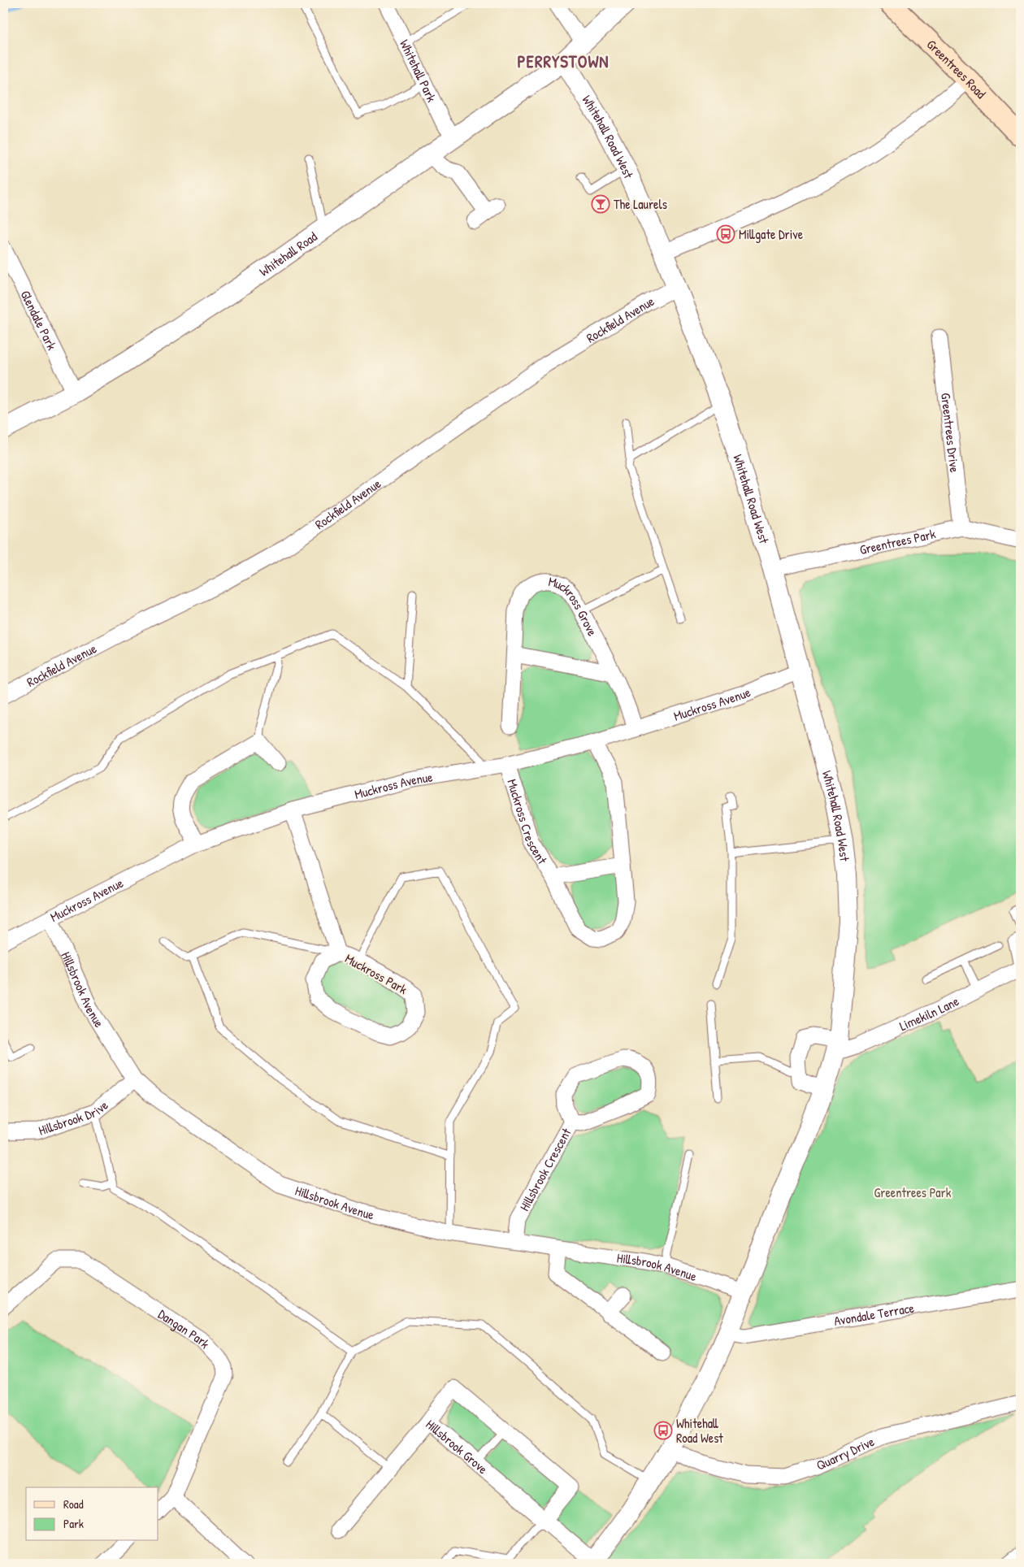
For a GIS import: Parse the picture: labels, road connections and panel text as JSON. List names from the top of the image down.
{
  "streets": {
    "main road": ["Greentrees Road"],
    "street": [
      "Whitehall Park",
      "Whitehall Road West",
      "Whitehall Road",
      "Glendale Park",
      "Rockfield Avenue",
      "Greentrees Drive",
      "Greentrees Park",
      "Muckross Grove",
      "Muckross Avenue",
      "Muckross Crescent",
      "Muckross Park",
      "Hillsbrook Avenue",
      "Limekiln Lane",
      "Hillsbrook Drive",
      "Hillsbrook Crescent",
      "Avondale Terrace",
      "Dangan Park",
      "Hillsbrook Grove",
      "Quarry Drive"
    ]
  },
  "crossings": [
    ["Whitehall Park", "Whitehall Road"],
    ["Whitehall Road West", "Whitehall Road"],
    ["Whitehall Road West", "Rockfield Avenue"],
    ["Whitehall Road West", "Greentrees Park"],
    ["Whitehall Road West", "Muckross Avenue"],
    ["Whitehall Road West", "Hillsbrook Avenue"],
    ["Whitehall Road West", "Limekiln Lane"],
    ["Whitehall Road West", "Avondale Terrace"],
    ["Whitehall Road West", "Hillsbrook Grove"],
    ["Whitehall Road West", "Quarry Drive"],
    ["Whitehall Road", "Glendale Park"],
    ["Greentrees Drive", "Greentrees Park"],
    ["Muckross Grove", "Muckross Avenue"],
    ["Muckross Avenue", "Muckross Crescent"],
    ["Muckross Avenue", "Muckross Park"],
    ["Muckross Avenue", "Hillsbrook Avenue"],
    ["Hillsbrook Avenue", "Hillsbrook Drive"],
    ["Hillsbrook Avenue", "Hillsbrook Crescent"]
  ],
  "districts": ["PERRYSTOWN"],
  "parks": ["Greentrees Park"],
  "places": {
    "bar": ["The Laurels"],
    "bus stop": ["Millgate Drive", "Whitehall Road West"]
  },
  "legend": ["Road", "Park"]
}
